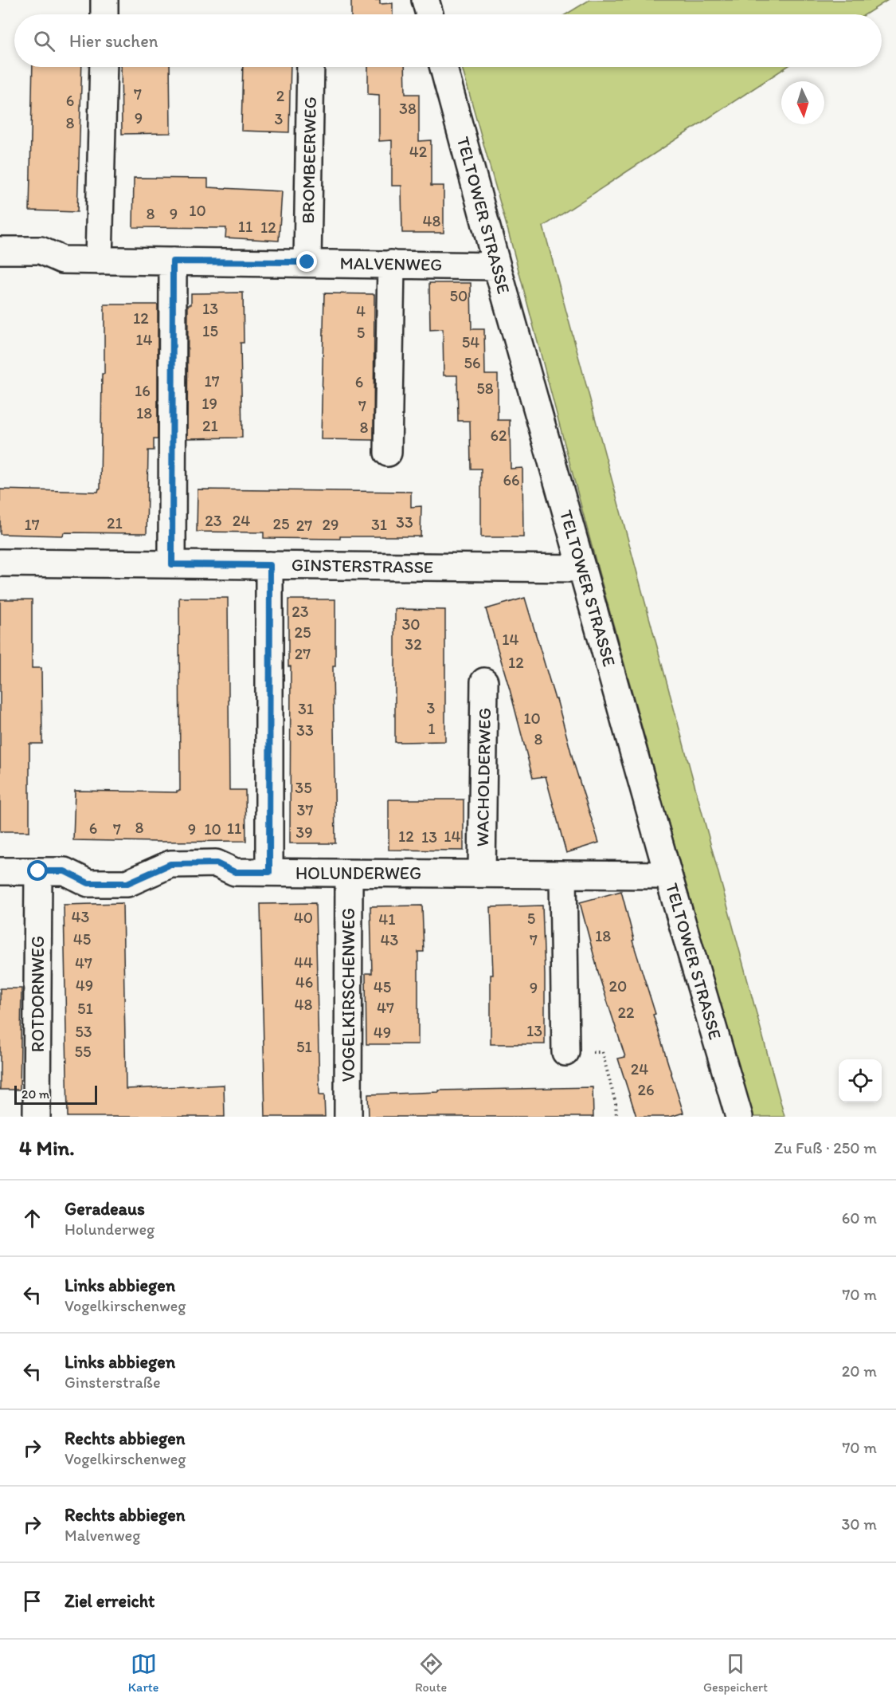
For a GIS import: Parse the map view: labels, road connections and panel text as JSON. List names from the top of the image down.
{
  "streets": {
    "street": [
      "BROMBEERWEG",
      "TELTOWER STRASSE",
      "MALVENWEG",
      "GINSTERSTRASSE",
      "WACHOLDERWEG",
      "HOLUNDERWEG",
      "ROTDORNWEG",
      "VOGELKIRSCHENWEG"
    ]
  },
  "crossings": [
    ["BROMBEERWEG", "MALVENWEG"],
    ["TELTOWER STRASSE", "MALVENWEG"],
    ["TELTOWER STRASSE", "GINSTERSTRASSE"],
    ["TELTOWER STRASSE", "HOLUNDERWEG"],
    ["WACHOLDERWEG", "HOLUNDERWEG"],
    ["HOLUNDERWEG", "ROTDORNWEG"],
    ["HOLUNDERWEG", "VOGELKIRSCHENWEG"]
  ],
  "house_numbers": [
    "7",
    "2",
    "6",
    "38",
    "9",
    "3",
    "8",
    "42",
    "10",
    "8",
    "9",
    "48",
    "11",
    "12",
    "50",
    "13",
    "4",
    "12",
    "15",
    "5",
    "14",
    "54",
    "56",
    "17",
    "6",
    "58",
    "16",
    "19",
    "7",
    "18",
    "21",
    "8",
    "62",
    "66",
    "23",
    "24",
    "33",
    "21",
    "25",
    "17",
    "29",
    "31",
    "27",
    "23",
    "30",
    "25",
    "14",
    "32",
    "27",
    "12",
    "3",
    "31",
    "10",
    "1",
    "33",
    "8",
    "35",
    "37",
    "8",
    "6",
    "11",
    "7",
    "9",
    "10",
    "39",
    "12",
    "14",
    "13",
    "43",
    "40",
    "5",
    "41",
    "18",
    "45",
    "43",
    "7",
    "44",
    "47",
    "46",
    "49",
    "20",
    "45",
    "9",
    "48",
    "47",
    "51",
    "22",
    "13",
    "53",
    "49",
    "51",
    "55",
    "24",
    "26"
  ],
  "scale_bar": "20 m",
  "north": "bottom",
  "page": {
    "search": "Hier suchen",
    "scale": "20 m",
    "heading": ["4 Min.", "Zu Fuß · 250 m"],
    "list": [
      ["Geradeaus", "Holunderweg", "60 m"],
      ["Links abbiegen", "Vogelkirschenweg", "70 m"],
      ["Links abbiegen", "Ginsterstraße", "20 m"],
      ["Rechts abbiegen", "Vogelkirschenweg", "70 m"],
      ["Rechts abbiegen", "Malvenweg", "30 m"],
      "Ziel erreicht"
    ],
    "nav": ["Karte", "Route", "Gespeichert"]
  }
}
